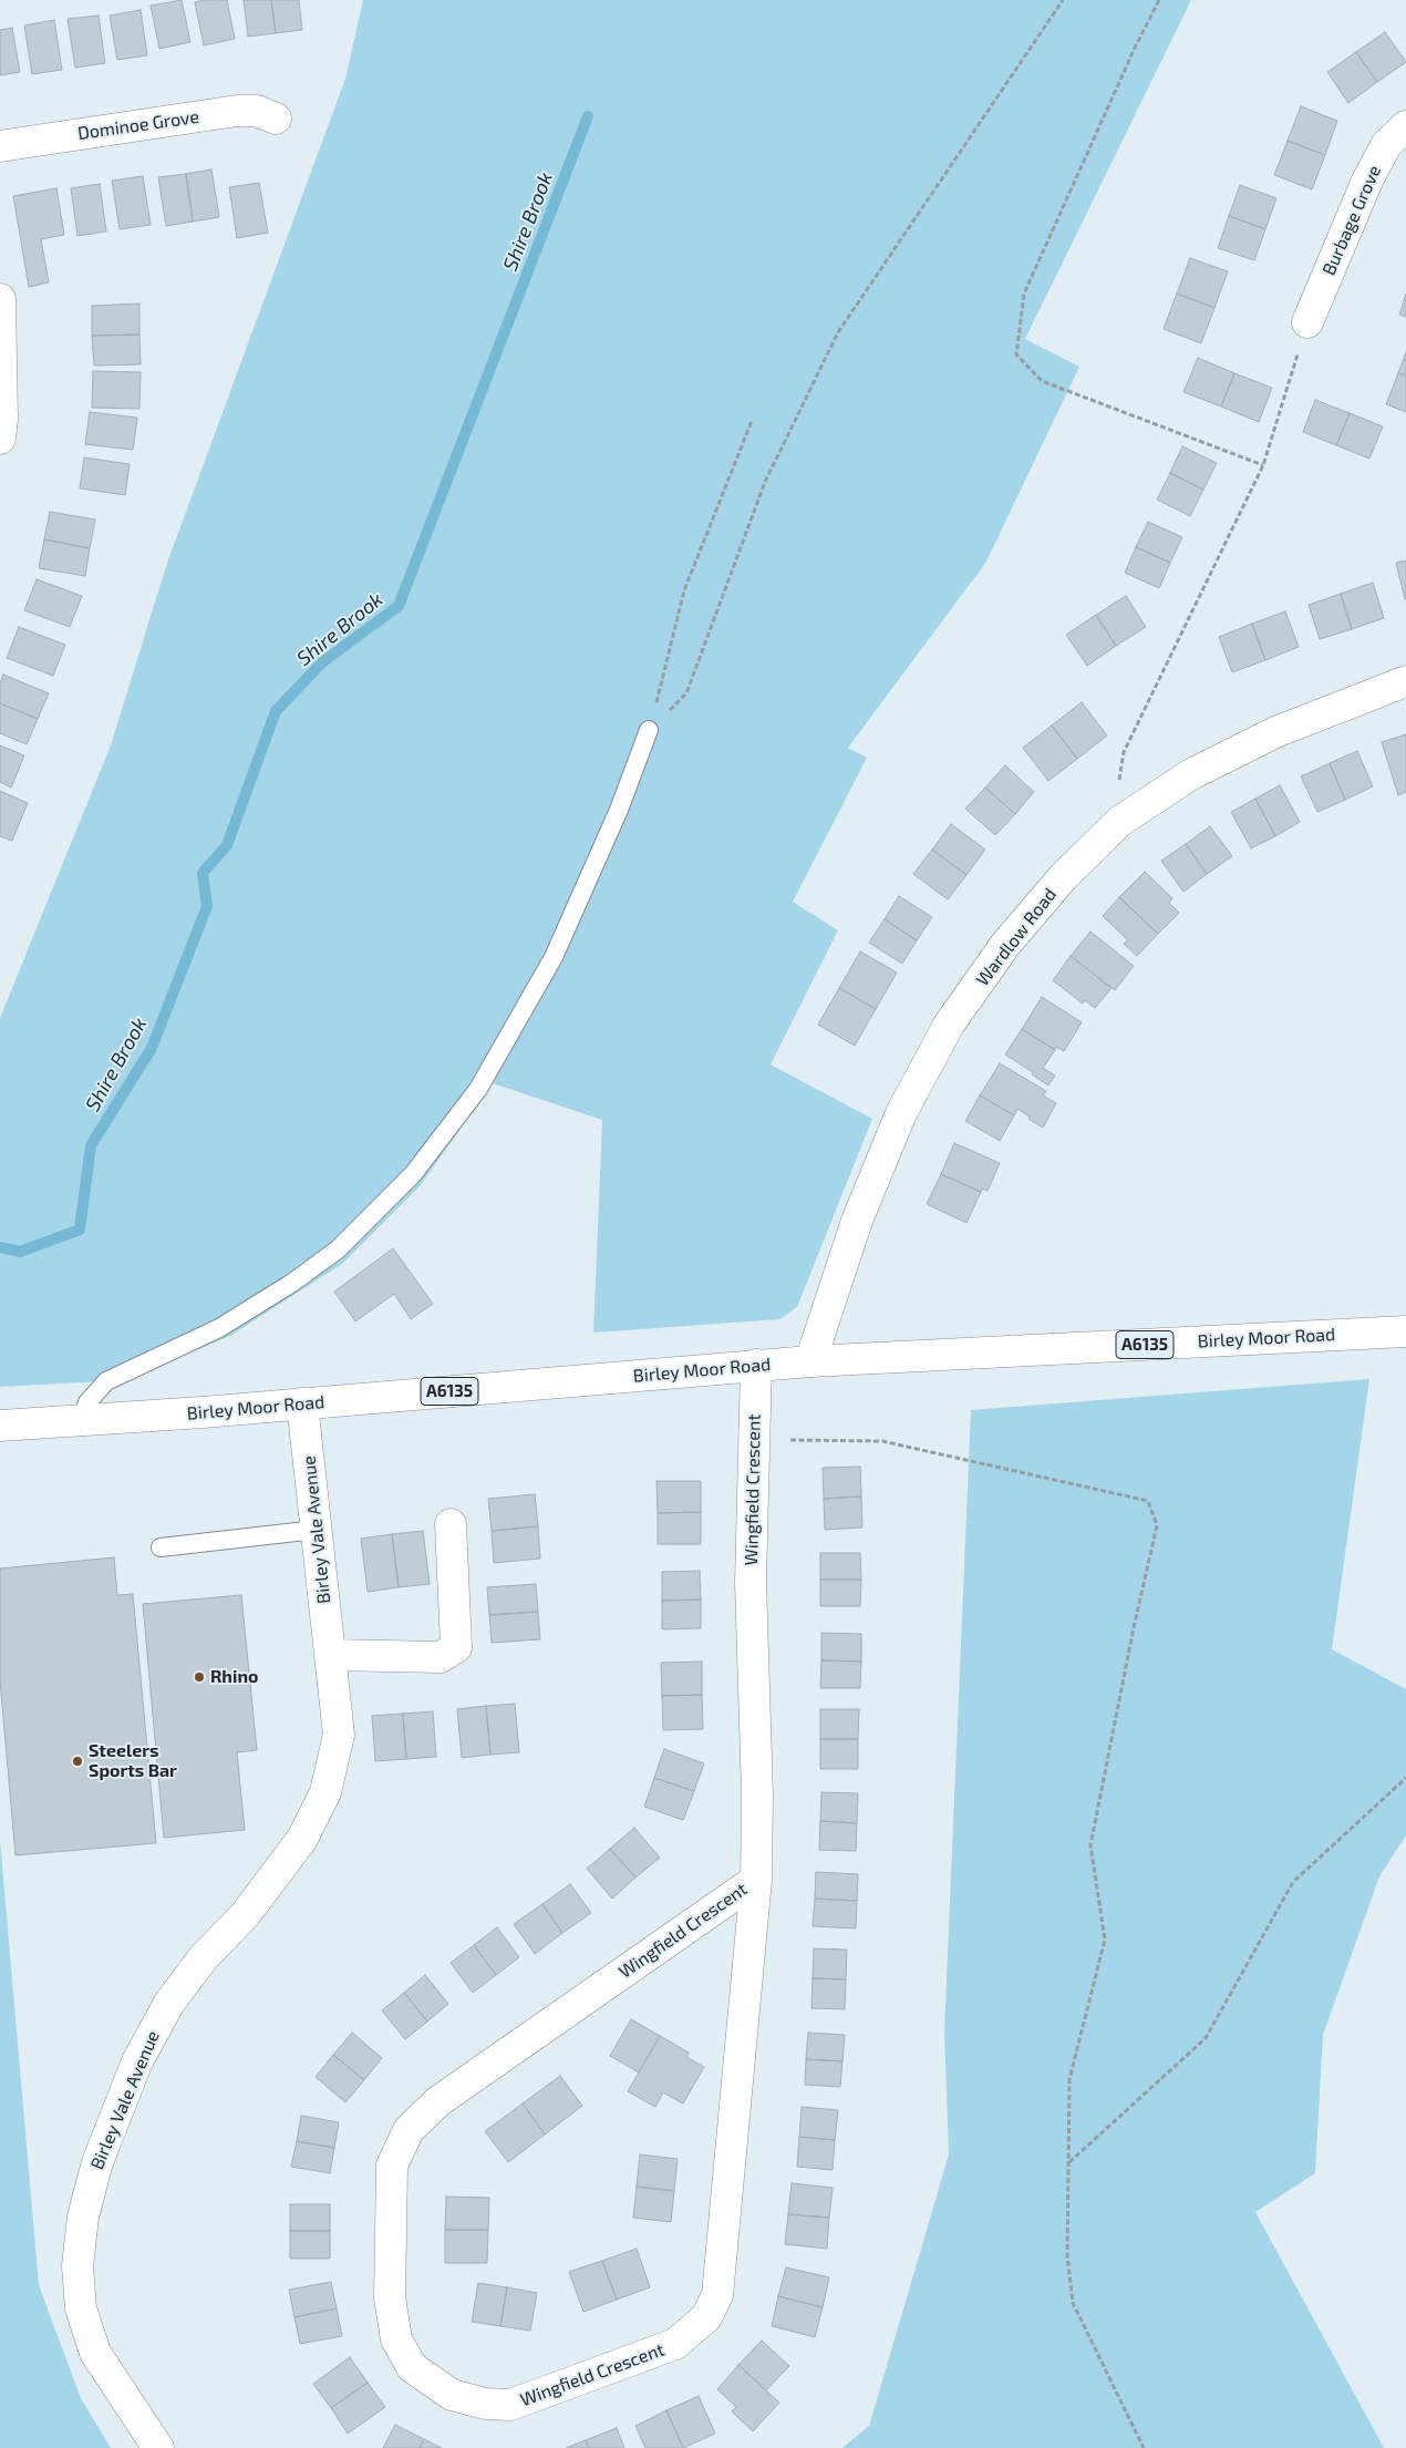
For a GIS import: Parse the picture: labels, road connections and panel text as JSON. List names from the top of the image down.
{
  "streets": {
    "street": [
      "Dominoe Grove",
      "Burbage Grove",
      "Wardlow Road",
      "Birley Moor Road",
      "A6135",
      "Wingfield Crescent",
      "Birley Vale Avenue"
    ]
  },
  "crossings": [
    ["Wardlow Road", "Birley Moor Road"],
    ["Birley Moor Road", "Wingfield Crescent"],
    ["Birley Moor Road", "Birley Vale Avenue"]
  ],
  "water": ["Shire Brook"],
  "places": ["Rhino", "Steelers Sports Bar"]
}
